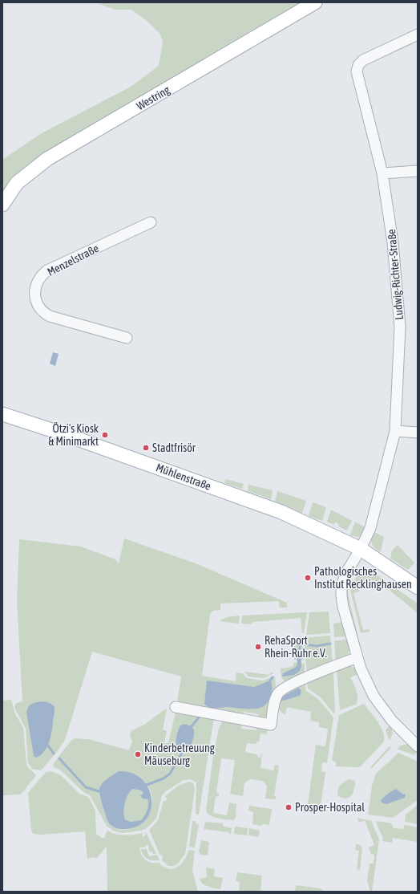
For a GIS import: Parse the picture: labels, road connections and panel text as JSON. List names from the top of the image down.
{
  "streets": {
    "main road": ["Westring", "Mühlenstraße"],
    "street": ["Menzelstraße", "Ludwig-Richter-Straße"]
  },
  "crossings": [
    ["Ludwig-Richter-Straße", "Mühlenstraße"]
  ],
  "places": [
    "Ötzi's Kiosk & Minimarkt",
    "Stadtfrisör",
    "Pathologisches Institut Recklinghausen",
    "RehaSport Rhein-Ruhr e.V.",
    "Kinderbetreuung Mäuseburg",
    "Prosper-Hospital"
  ]
}
